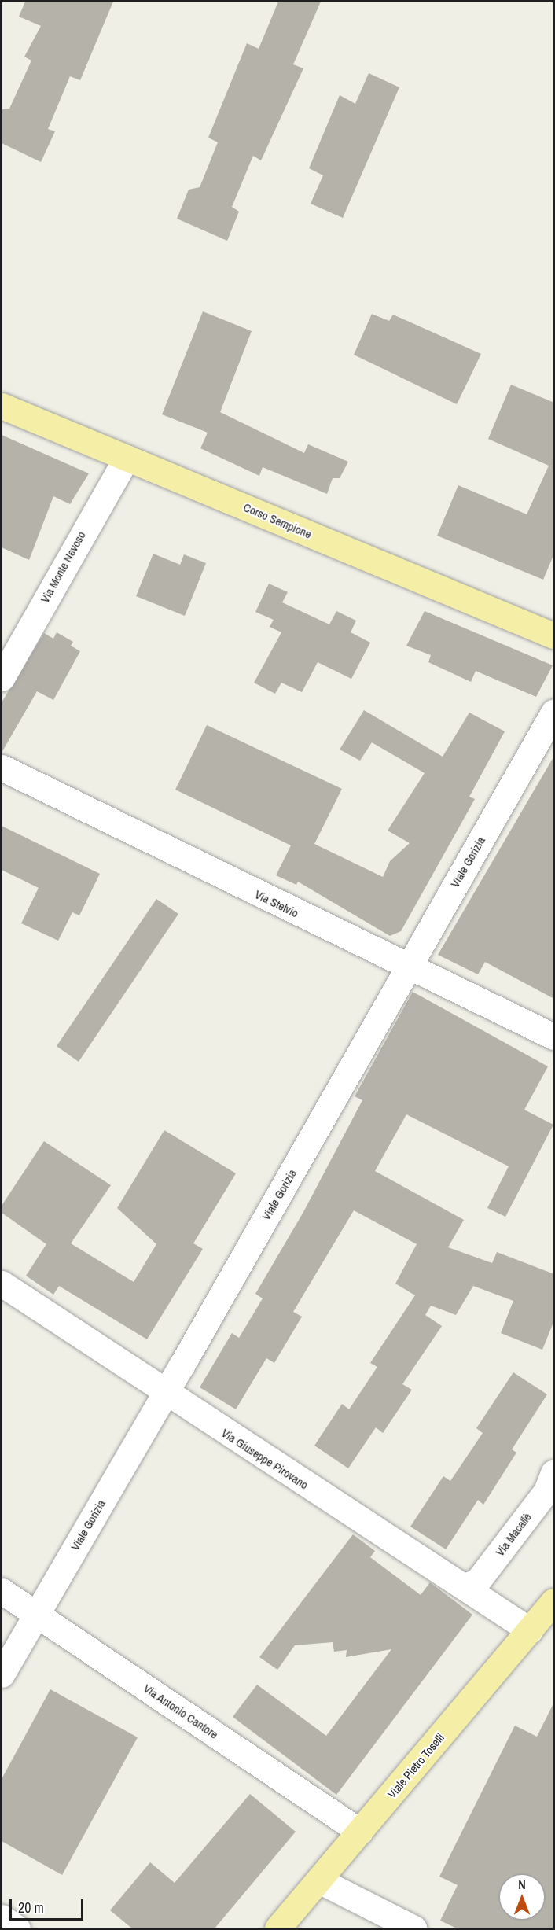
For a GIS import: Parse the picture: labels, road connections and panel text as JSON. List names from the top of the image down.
{
  "streets": {
    "main road": ["Corso Sempione", "Viale Pietro Toselli"],
    "street": [
      "Via Monte Nevoso",
      "Viale Gorizia",
      "Via Stelvio",
      "Via Giuseppe Pirovano",
      "Via Macallè",
      "Via Antonio Cantore"
    ]
  },
  "crossings": [
    ["Corso Sempione", "Via Monte Nevoso"],
    ["Viale Gorizia", "Via Stelvio"],
    ["Viale Gorizia", "Via Giuseppe Pirovano"],
    ["Viale Gorizia", "Via Antonio Cantore"],
    ["Via Giuseppe Pirovano", "Via Macallè"],
    ["Via Giuseppe Pirovano", "Viale Pietro Toselli"],
    ["Via Antonio Cantore", "Viale Pietro Toselli"]
  ],
  "scale_bar": "20 m",
  "north": "top"
}
